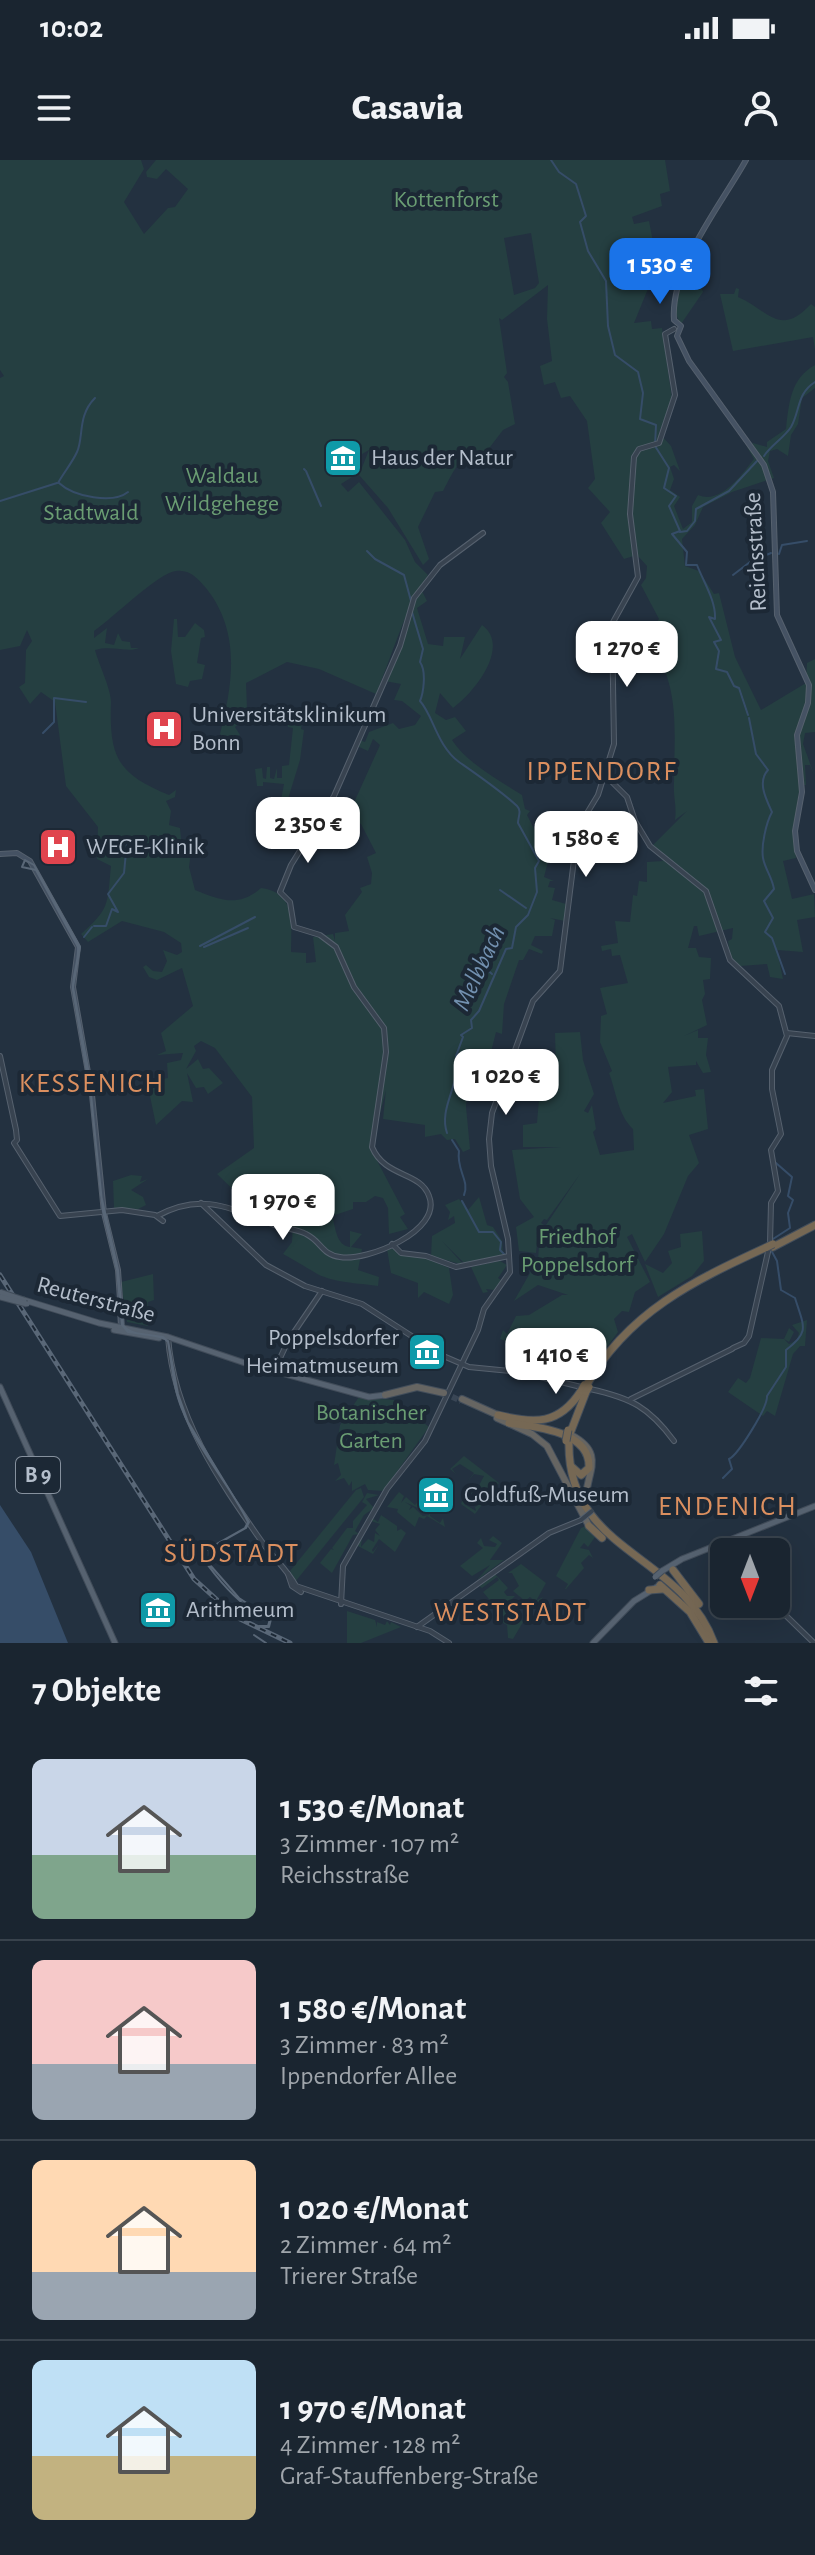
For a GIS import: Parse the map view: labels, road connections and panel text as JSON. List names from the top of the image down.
{
  "streets": {
    "main road": ["Reichsstraße", "Reuterstraße", "B 9"]
  },
  "districts": [
    "IPPENDORF",
    "KESSENICH",
    "ENDENICH",
    "SÜDSTADT",
    "WESTSTADT"
  ],
  "water": ["Melbbach"],
  "parks": [
    "Kottenforst",
    "Waldau Wildgehege",
    "Stadtwald",
    "Friedhof Poppelsdorf",
    "Botanischer Garten"
  ],
  "places": {
    "museum": [
      "Haus der Natur",
      "Poppelsdorfer Heimatmuseum",
      "Goldfuß-Museum",
      "Arithmeum"
    ],
    "hospital": ["Universitätsklinikum Bonn", "WEGE-Klinik"]
  },
  "north": "bottom",
  "page": {
    "status": "10:02",
    "header": "Casavia",
    "price": [
      "1 530 €",
      "1 270 €",
      "2 350 €",
      "1 580 €",
      "1 020 €",
      "1 970 €",
      "1 410 €"
    ],
    "heading": "7 Objekte",
    "list": [
      {
        "name": "1 530 €/Monat",
        "note": "3 Zimmer · 107 m² · Reichsstraße"
      },
      {
        "name": "1 580 €/Monat",
        "note": "3 Zimmer · 83 m² · Ippendorfer Allee"
      },
      {
        "name": "1 020 €/Monat",
        "note": "2 Zimmer · 64 m² · Trierer Straße"
      },
      {
        "name": "1 970 €/Monat",
        "note": "4 Zimmer · 128 m² · Graf-Stauffenberg-Straße"
      }
    ]
  }
}
